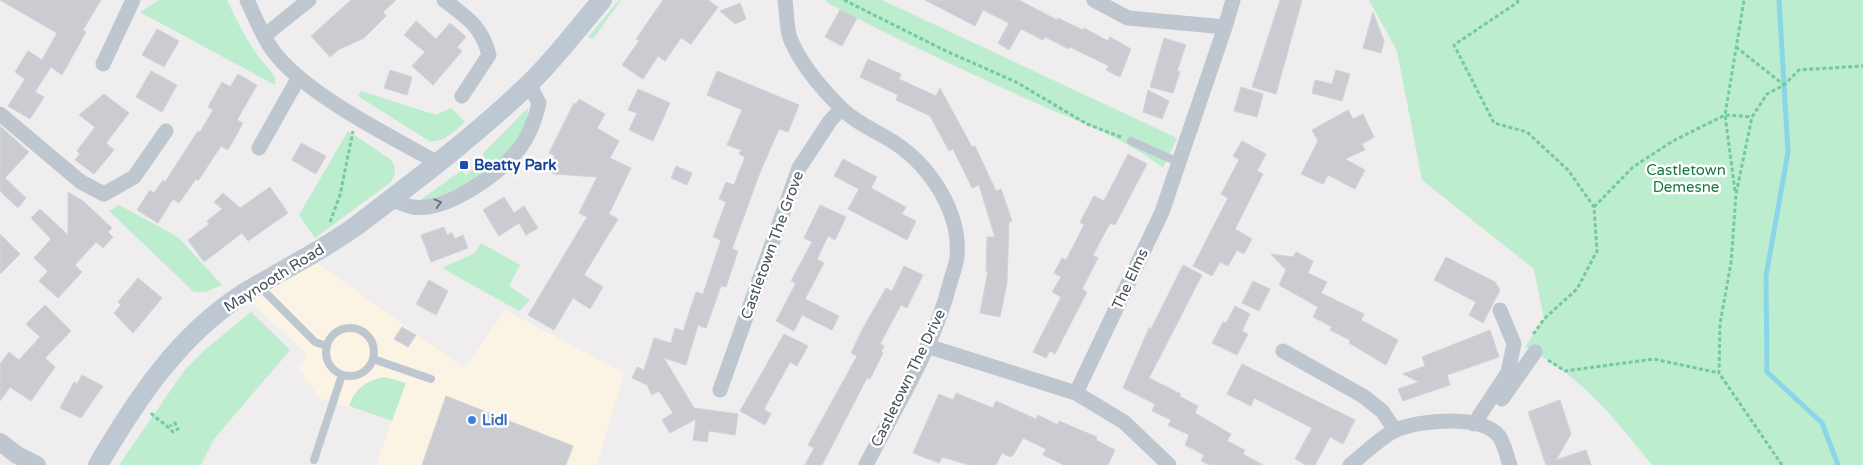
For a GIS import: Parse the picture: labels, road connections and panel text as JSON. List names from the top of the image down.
{
  "streets": {
    "main road": ["Maynooth Road"],
    "street": ["Castletown The Grove", "The Elms", "Castletown The Drive"]
  },
  "crossings": [
    ["Castletown The Grove", "Castletown The Drive"]
  ],
  "parks": ["Castletown Demesne"],
  "places": {
    "transit": ["Beatty Park"],
    "other": ["Lidl"]
  }
}
